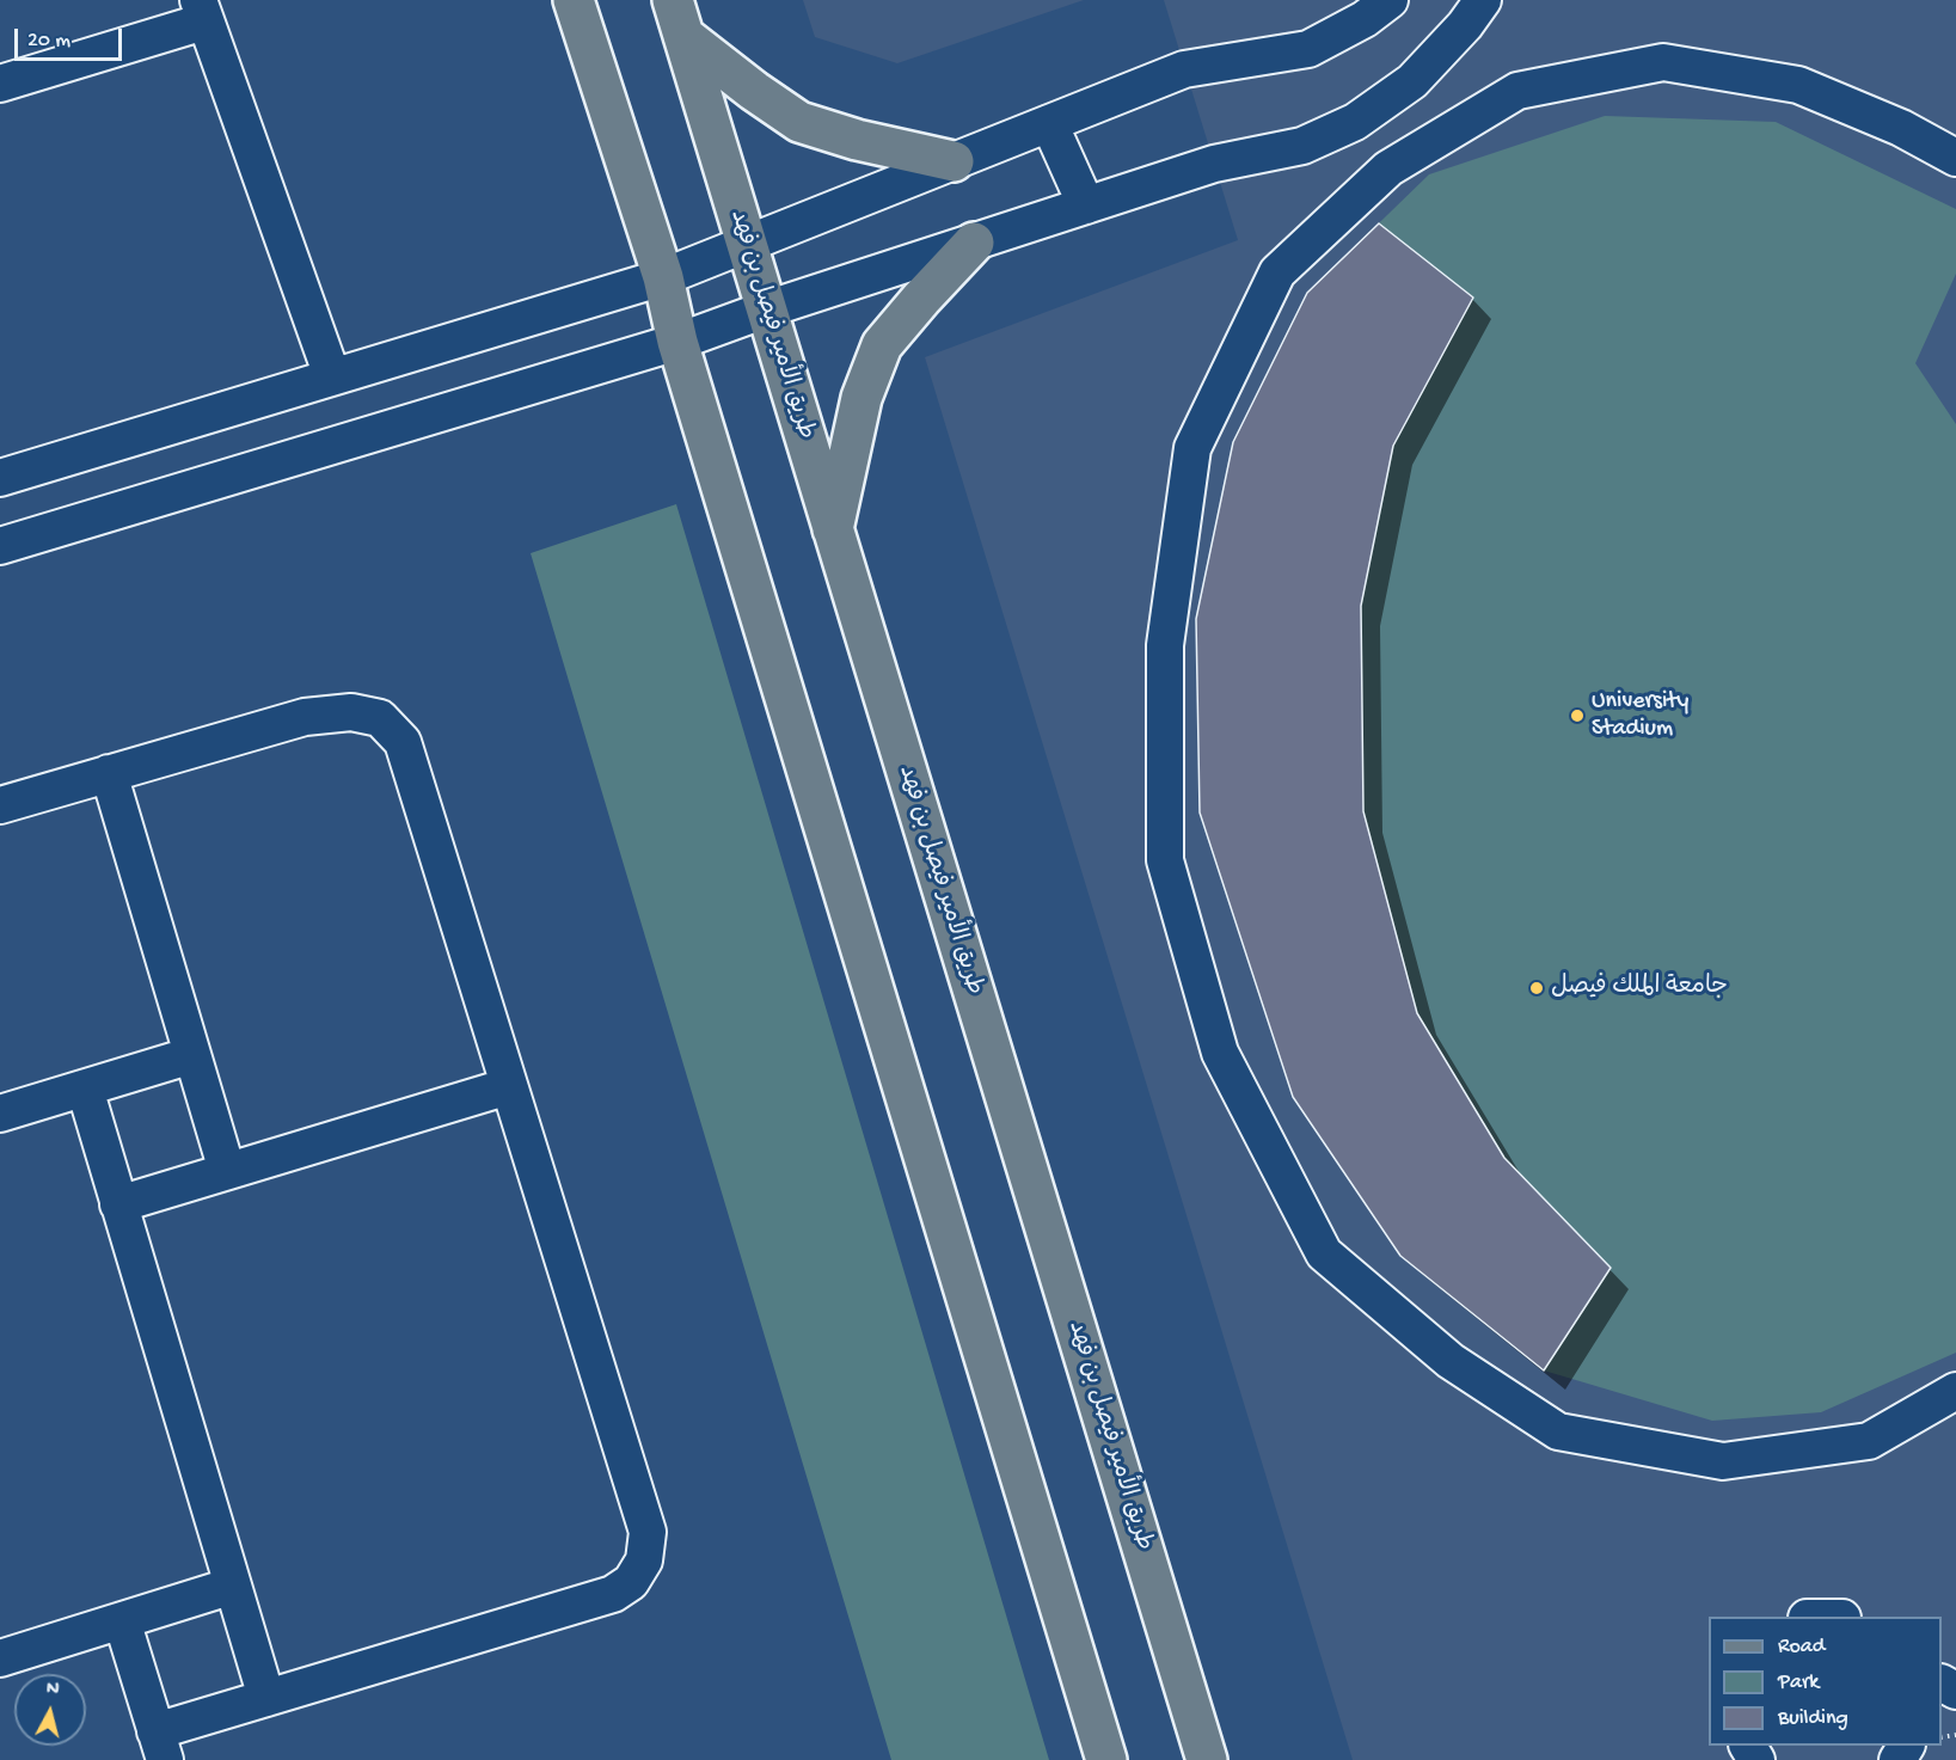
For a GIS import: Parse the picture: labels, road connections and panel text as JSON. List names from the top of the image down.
{
  "streets": {
    "main road": ["طريق الأمير فيصل بن فهد"]
  },
  "places": ["University Stadium", "جامعة الملك فيصل"],
  "legend": ["Road", "Park", "Building"],
  "scale_bar": "20 m",
  "north": "top"
}
